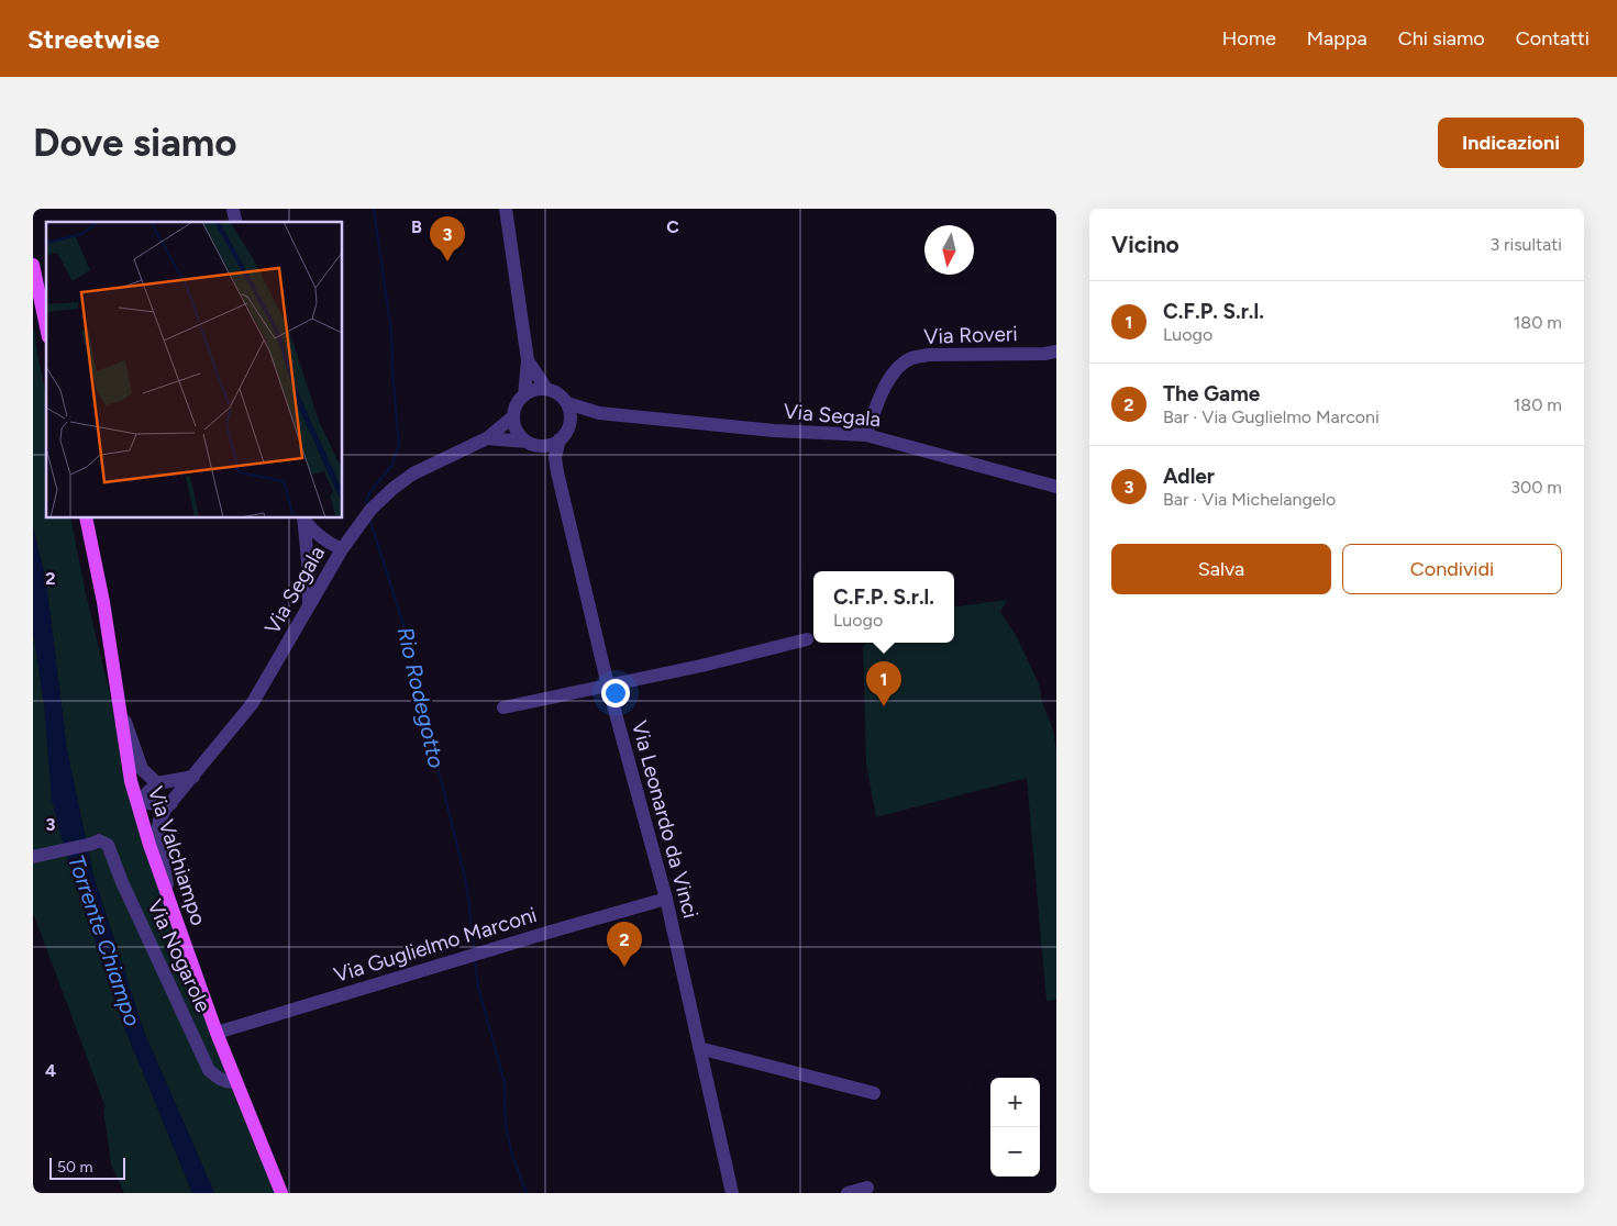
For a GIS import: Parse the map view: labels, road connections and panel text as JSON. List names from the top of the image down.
{
  "streets": {
    "main road": ["Via Valchiampo"],
    "street": [
      "Via Roveri",
      "Via Segala",
      "Via Leonardo da Vinci",
      "Via Guglielmo Marconi",
      "Via Nogarole"
    ]
  },
  "crossings": [
    ["Via Roveri", "Via Segala"],
    ["Via Segala", "Via Leonardo da Vinci"],
    ["Via Segala", "Via Valchiampo"],
    ["Via Leonardo da Vinci", "Via Guglielmo Marconi"],
    ["Via Valchiampo", "Via Guglielmo Marconi"],
    ["Via Valchiampo", "Via Nogarole"]
  ],
  "water": ["Rio Rodegotto", "Torrente Chiampo"],
  "scale_bar": "50 m",
  "north": "bottom",
  "page": {
    "header": "Streetwise",
    "nav": [
      "Home",
      "Mappa",
      "Chi siamo",
      "Contatti"
    ],
    "buttons": [
      "Indicazioni",
      ["Salva", "Condividi"]
    ],
    "title": "Dove siamo",
    "heading": ["Vicino", "3 risultati"],
    "pins": ["3", "1", "2"],
    "list": [
      {
        "mark": "1",
        "name": "C.F.P. S.r.l.",
        "note": "Luogo",
        "value": "180 m"
      },
      {
        "mark": "2",
        "name": "The Game",
        "note": "Bar · Via Guglielmo Marconi",
        "value": "180 m"
      },
      {
        "mark": "3",
        "name": "Adler",
        "note": "Bar · Via Michelangelo",
        "value": "300 m"
      }
    ],
    "popup": ["C.F.P. S.r.l.", "Luogo"],
    "map_buttons": ["+", "−"],
    "scale": "50 m"
  },
  "grid": {
    "columns": ["B", "C"],
    "rows": ["2", "3", "4"]
  }
}
